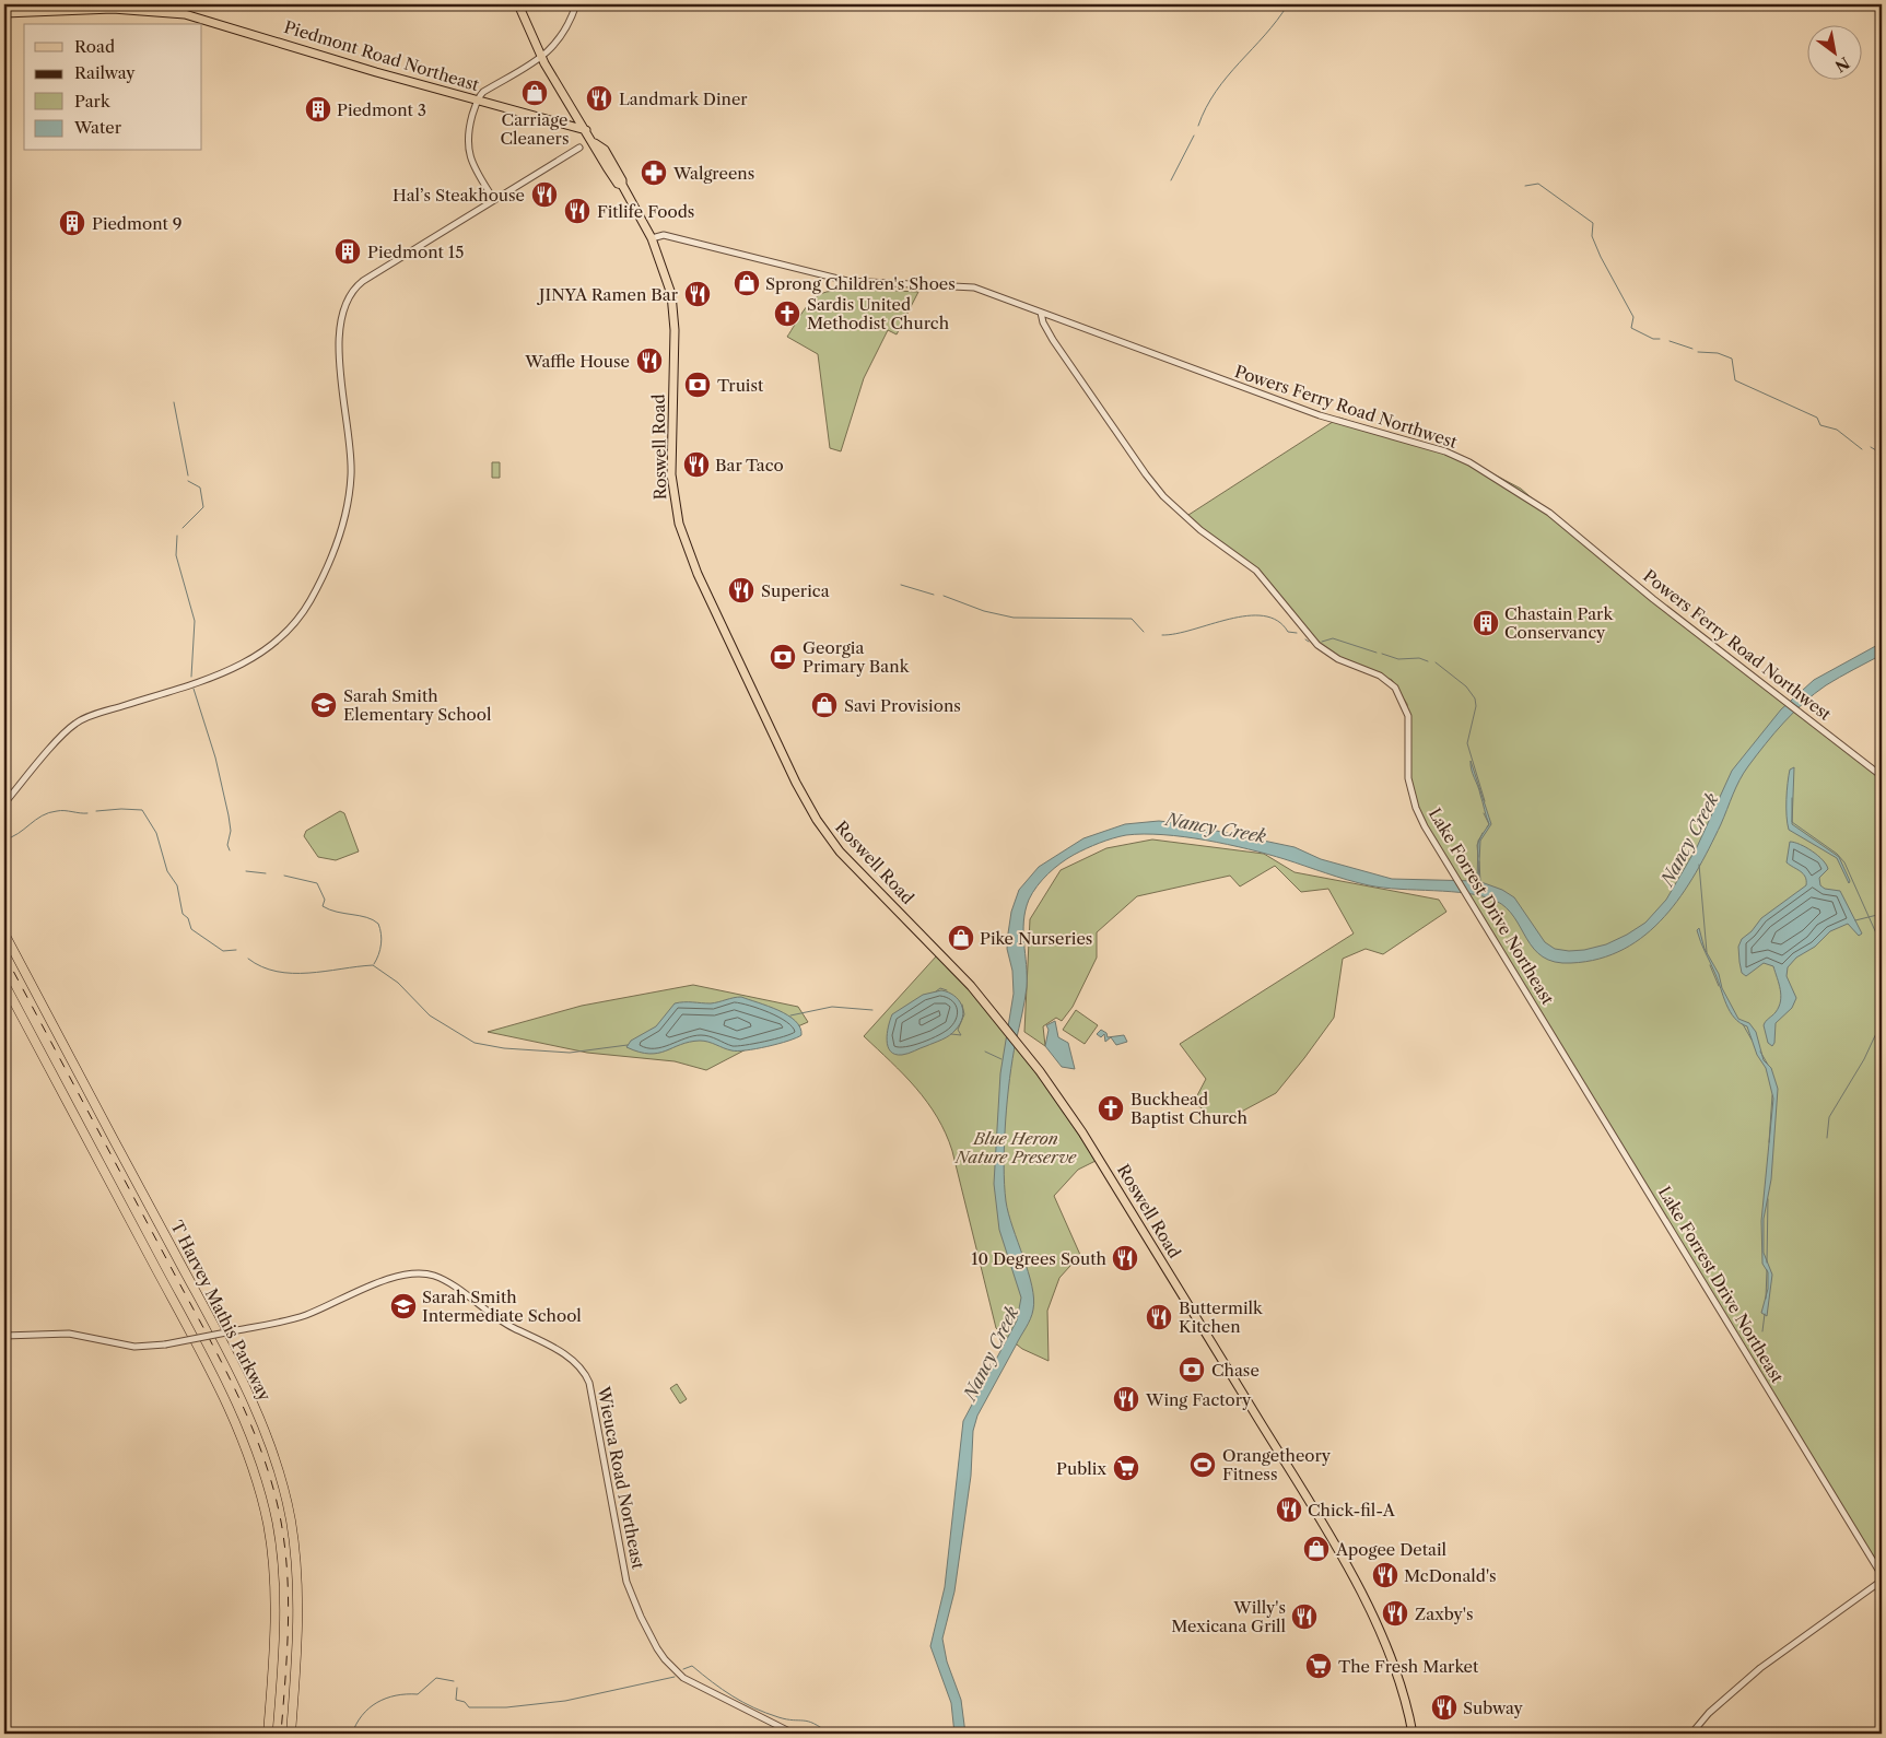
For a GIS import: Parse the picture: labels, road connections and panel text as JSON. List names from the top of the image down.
{
  "streets": {
    "highway": ["T Harvey Mathis Parkway"],
    "main road": ["Piedmont Road Northeast", "Roswell Road"],
    "street": ["Powers Ferry Road Northwest", "Lake Forrest Drive Northeast", "Wieuca Road Northeast"]
  },
  "crossings": [
    ["Piedmont Road Northeast", "Roswell Road"],
    ["Powers Ferry Road Northwest", "Roswell Road"],
    ["Powers Ferry Road Northwest", "Lake Forrest Drive Northeast"]
  ],
  "water": ["Nancy Creek"],
  "parks": ["Blue Heron Nature Preserve"],
  "places": {
    "shop": [
      "Carriage Cleaners",
      "Sprong Children's Shoes",
      "Savi Provisions",
      "Pike Nurseries",
      "Apogee Detail"
    ],
    "restaurant": [
      "Landmark Diner",
      "Hal’s Steakhouse",
      "Fitlife Foods",
      "JINYA Ramen Bar",
      "Waffle House",
      "Bar Taco",
      "Superica",
      "10 Degrees South",
      "Buttermilk Kitchen",
      "Wing Factory",
      "Chick-fil-A",
      "McDonald's",
      "Zaxby's",
      "Willy's Mexicana Grill",
      "Subway"
    ],
    "building": [
      "Piedmont 3",
      "Piedmont 9",
      "Piedmont 15",
      "Chastain Park Conservancy"
    ],
    "pharmacy": ["Walgreens"],
    "church": ["Sardis United Methodist Church", "Buckhead Baptist Church"],
    "bank": ["Truist", "Georgia Primary Bank", "Chase"],
    "school or university": ["Sarah Smith Elementary School", "Sarah Smith Intermediate School"],
    "sports": ["Orangetheory Fitness"],
    "supermarket": ["Publix", "The Fresh Market"]
  },
  "legend": [
    "Road",
    "Railway",
    "Park",
    "Water"
  ],
  "north": "bottom right"
}
